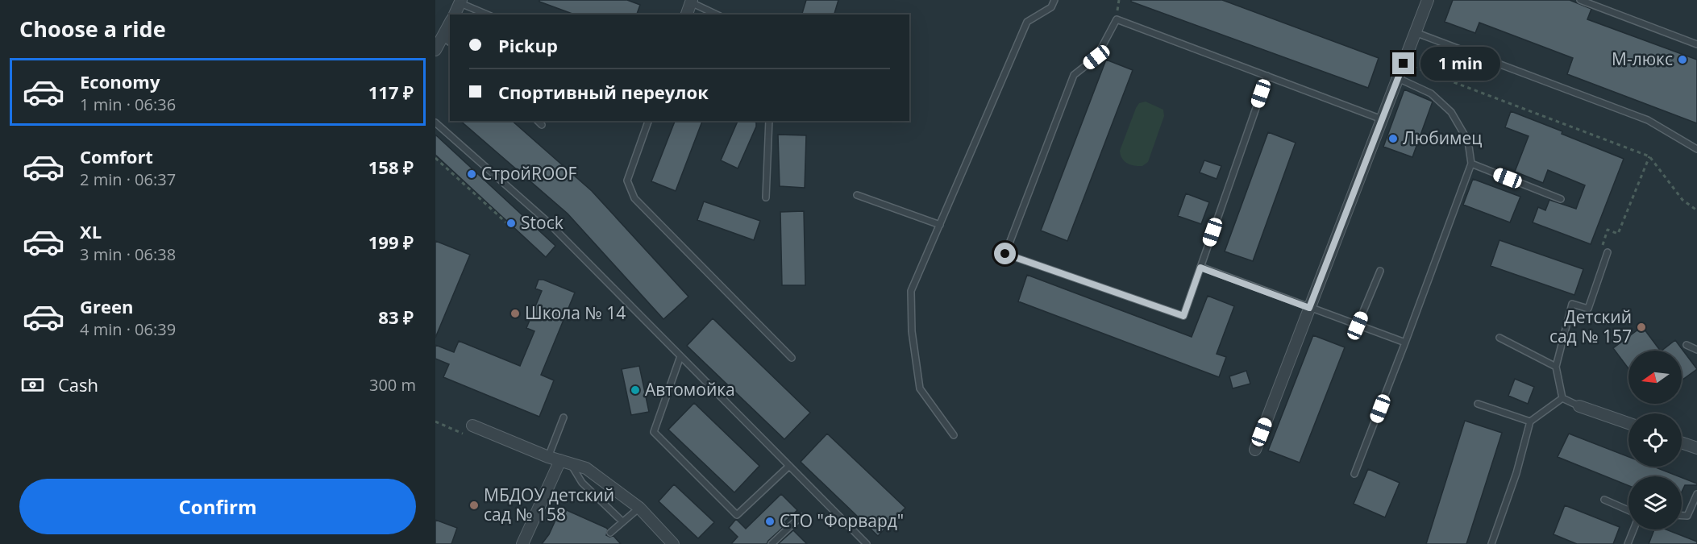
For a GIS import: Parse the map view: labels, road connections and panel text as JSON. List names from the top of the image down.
{
  "places": [
    "М-люкс",
    "Любимец",
    "СтройROOF",
    "Stock",
    "Школа № 14",
    "Детский сад № 157",
    "Автомойка",
    "МБДОУ детский сад № 158",
    "СТО \"Форвард\""
  ],
  "north": "left",
  "page": {
    "heading": "Choose a ride",
    "banner": ["Pickup", "Спортивный переулок"],
    "bubble": "1 min",
    "list": [
      {
        "name": "Economy",
        "note": "1 min · 06:36",
        "value": "117 ₽"
      },
      {
        "name": "Comfort",
        "note": "2 min · 06:37",
        "value": "158 ₽"
      },
      {
        "name": "XL",
        "note": "3 min · 06:38",
        "value": "199 ₽"
      },
      {
        "name": "Green",
        "note": "4 min · 06:39",
        "value": "83 ₽"
      }
    ],
    "pay": ["Cash", "300 m"],
    "buttons": "Confirm"
  }
}
